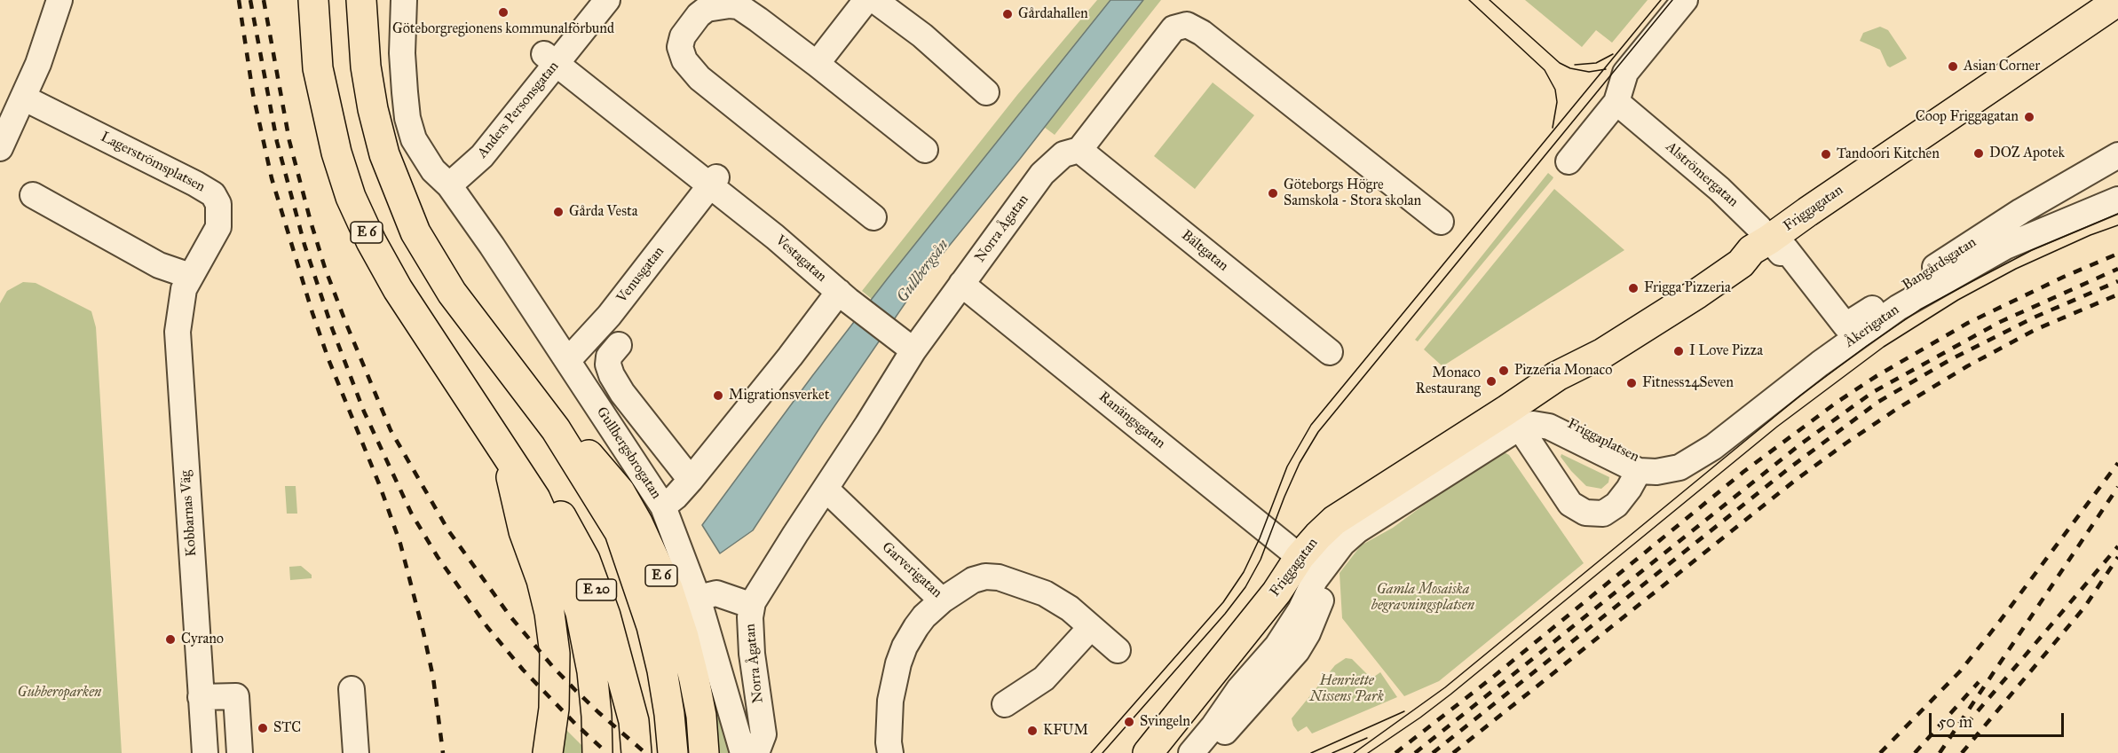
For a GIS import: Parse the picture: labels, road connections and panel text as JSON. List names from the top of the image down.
{
  "streets": {
    "main road": ["Friggagatan", "E 6", "E 20"],
    "street": [
      "Anders Personsgatan",
      "Lagerströmsplatsen",
      "Alströmergatan",
      "Norra Ågatan",
      "Bältgatan",
      "Vestagatan",
      "Bangårdsgatan",
      "Venusgatan",
      "Åkerigatan",
      "Ranängsgatan",
      "Friggaplatsen",
      "Gullbergsbrogatan",
      "Kobbarnas Väg",
      "Garverigatan"
    ]
  },
  "crossings": [
    ["Anders Personsgatan", "Vestagatan"],
    ["Anders Personsgatan", "Gullbergsbrogatan"],
    ["Lagerströmsplatsen", "Kobbarnas Väg"],
    ["Alströmergatan", "Friggagatan"],
    ["Alströmergatan", "Bangårdsgatan"],
    ["Friggagatan", "Bangårdsgatan"],
    ["Friggagatan", "Ranängsgatan"],
    ["Friggagatan", "Friggaplatsen"],
    ["Norra Ågatan", "Bältgatan"],
    ["Norra Ågatan", "Ranängsgatan"],
    ["Norra Ågatan", "Garverigatan"],
    ["E 6", "E 20"],
    ["Vestagatan", "Venusgatan"],
    ["Vestagatan", "Gullbergsbrogatan"],
    ["Venusgatan", "Gullbergsbrogatan"],
    ["Åkerigatan", "Friggaplatsen"]
  ],
  "water": ["Gullbergsån"],
  "parks": ["Gamla Mosaiska begravningsplatsen", "Henriette Nissens Park", "Gubberoparken"],
  "places": [
    "Göteborgregionens kommunalförbund",
    "Gårdahallen",
    "Asian Corner",
    "Coop Friggagatan",
    "DOZ Apotek",
    "Tandoori Kitchen",
    "Göteborgs Högre Samskola - Stora skolan",
    "Gårda Vesta",
    "Frigga Pizzeria",
    "I Love Pizza",
    "Pizzeria Monaco",
    "Monaco Restaurang",
    "Fitness24Seven",
    "Migrationsverket",
    "Cyrano",
    "Svingeln",
    "STC",
    "KFUM"
  ],
  "scale_bar": "50 m"
}
